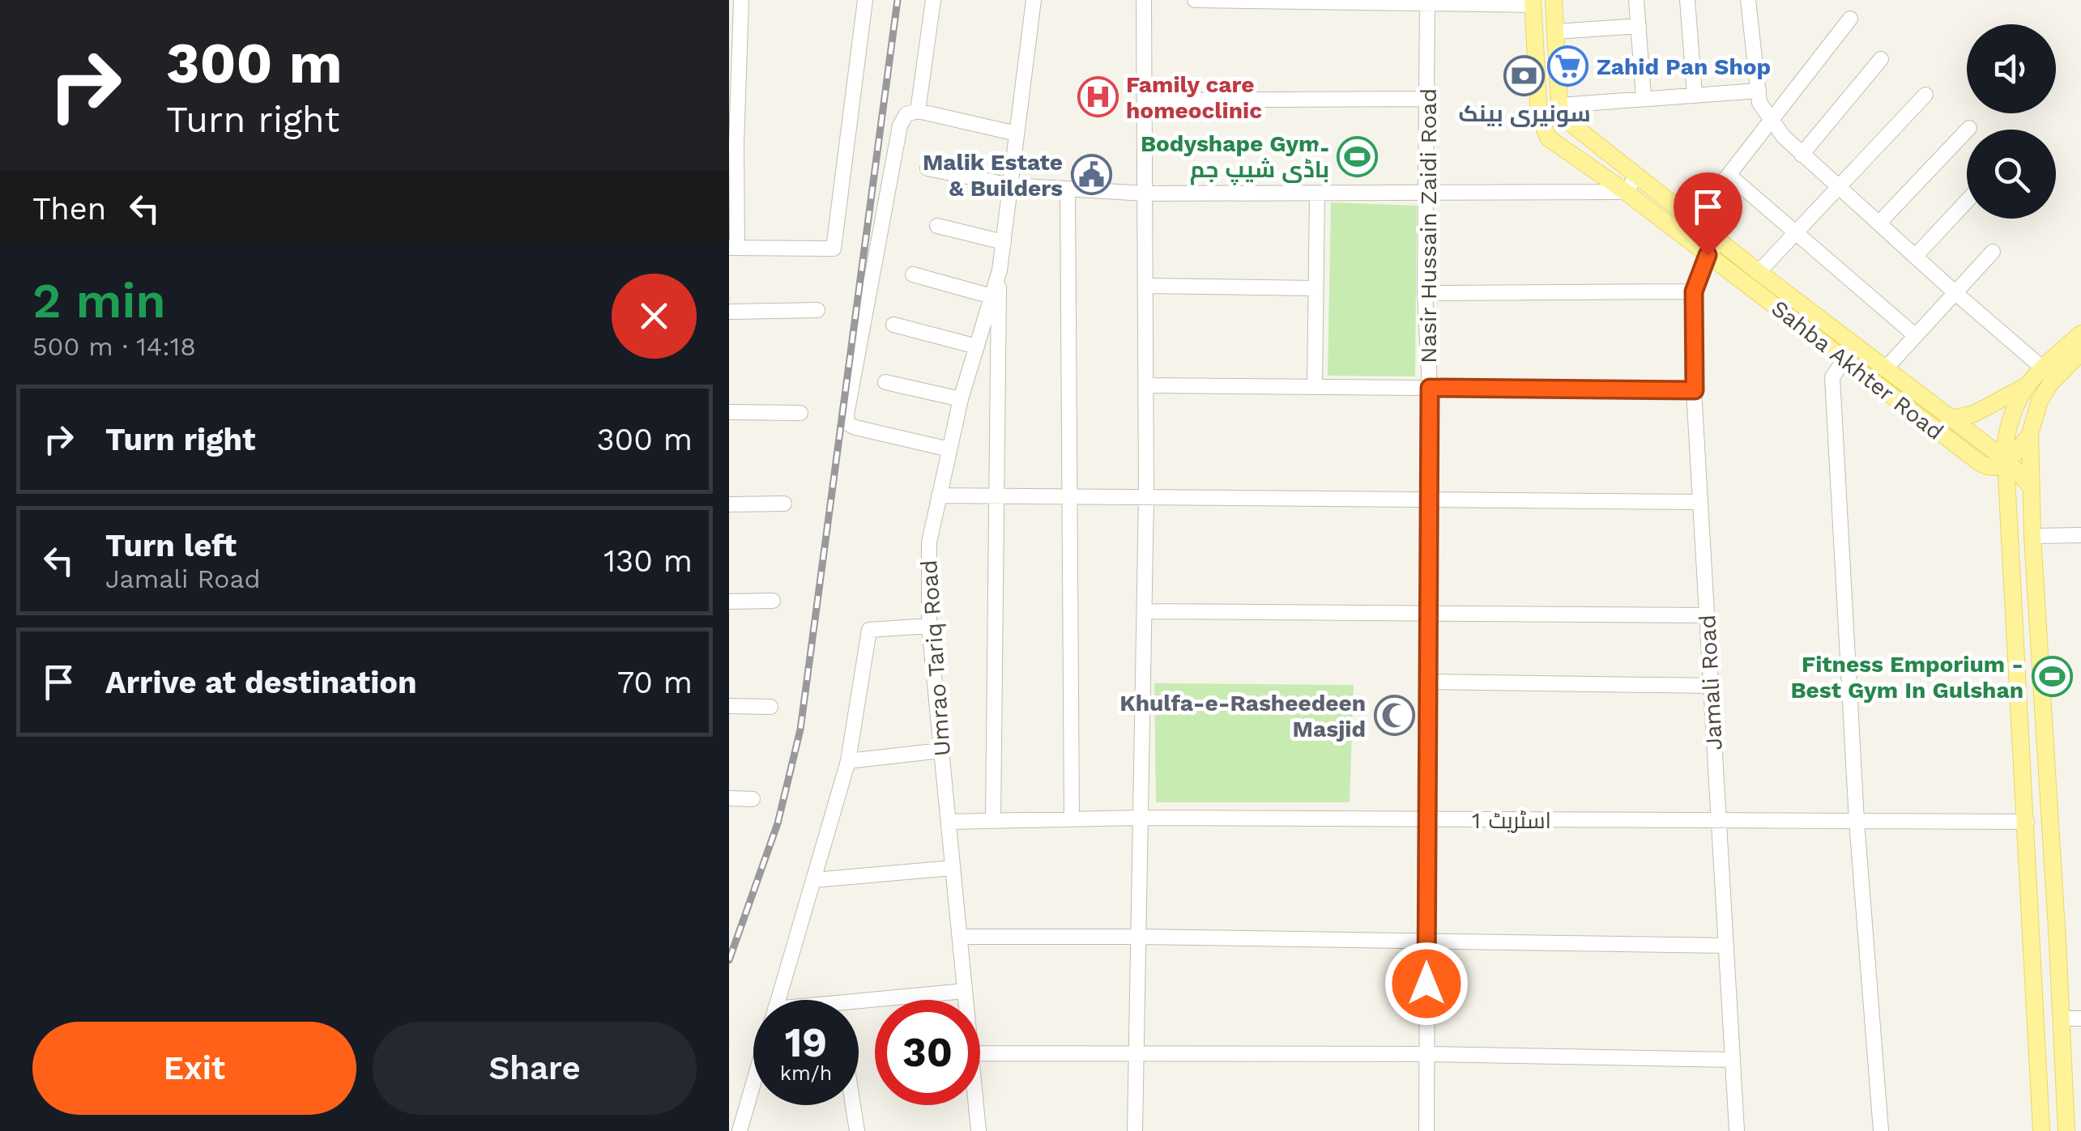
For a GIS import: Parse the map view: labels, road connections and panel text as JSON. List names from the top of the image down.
{
  "streets": {
    "main road": ["Sahba Akhter Road"],
    "street": [
      "Nasir Hussain Zaidi Road",
      "Umrao Tariq Road",
      "Jamali Road",
      "اسٹریٹ 1"
    ]
  },
  "crossings": [
    ["Nasir Hussain Zaidi Road", "اسٹریٹ 1"],
    ["Sahba Akhter Road", "Jamali Road"],
    ["Umrao Tariq Road", "اسٹریٹ 1"],
    ["Jamali Road", "اسٹریٹ 1"]
  ],
  "places": {
    "supermarket": ["Zahid Pan Shop"],
    "bank": ["سونیری بینک"],
    "hospital": ["Family care homeoclinic"],
    "sports": ["Bodyshape Gym۔ باڈی شیپ جم", "Fitness Emporium - Best Gym In Gulshan"],
    "public building": ["Malik Estate & Builders"],
    "mosque": ["Khulfa-e-Rasheedeen Masjid"]
  },
  "page": {
    "turn": ["300 m", "Turn right"],
    "then": "Then",
    "heading": ["2 min", "500 m · 14:18"],
    "list": [
      {
        "name": "Turn right",
        "value": "300 m"
      },
      {
        "name": "Turn left",
        "note": "Jamali Road",
        "value": "130 m"
      },
      {
        "name": "Arrive at destination",
        "value": "70 m"
      }
    ],
    "speed": "19 km/h",
    "limit": "30",
    "buttons": ["Exit", "Share"]
  }
}
